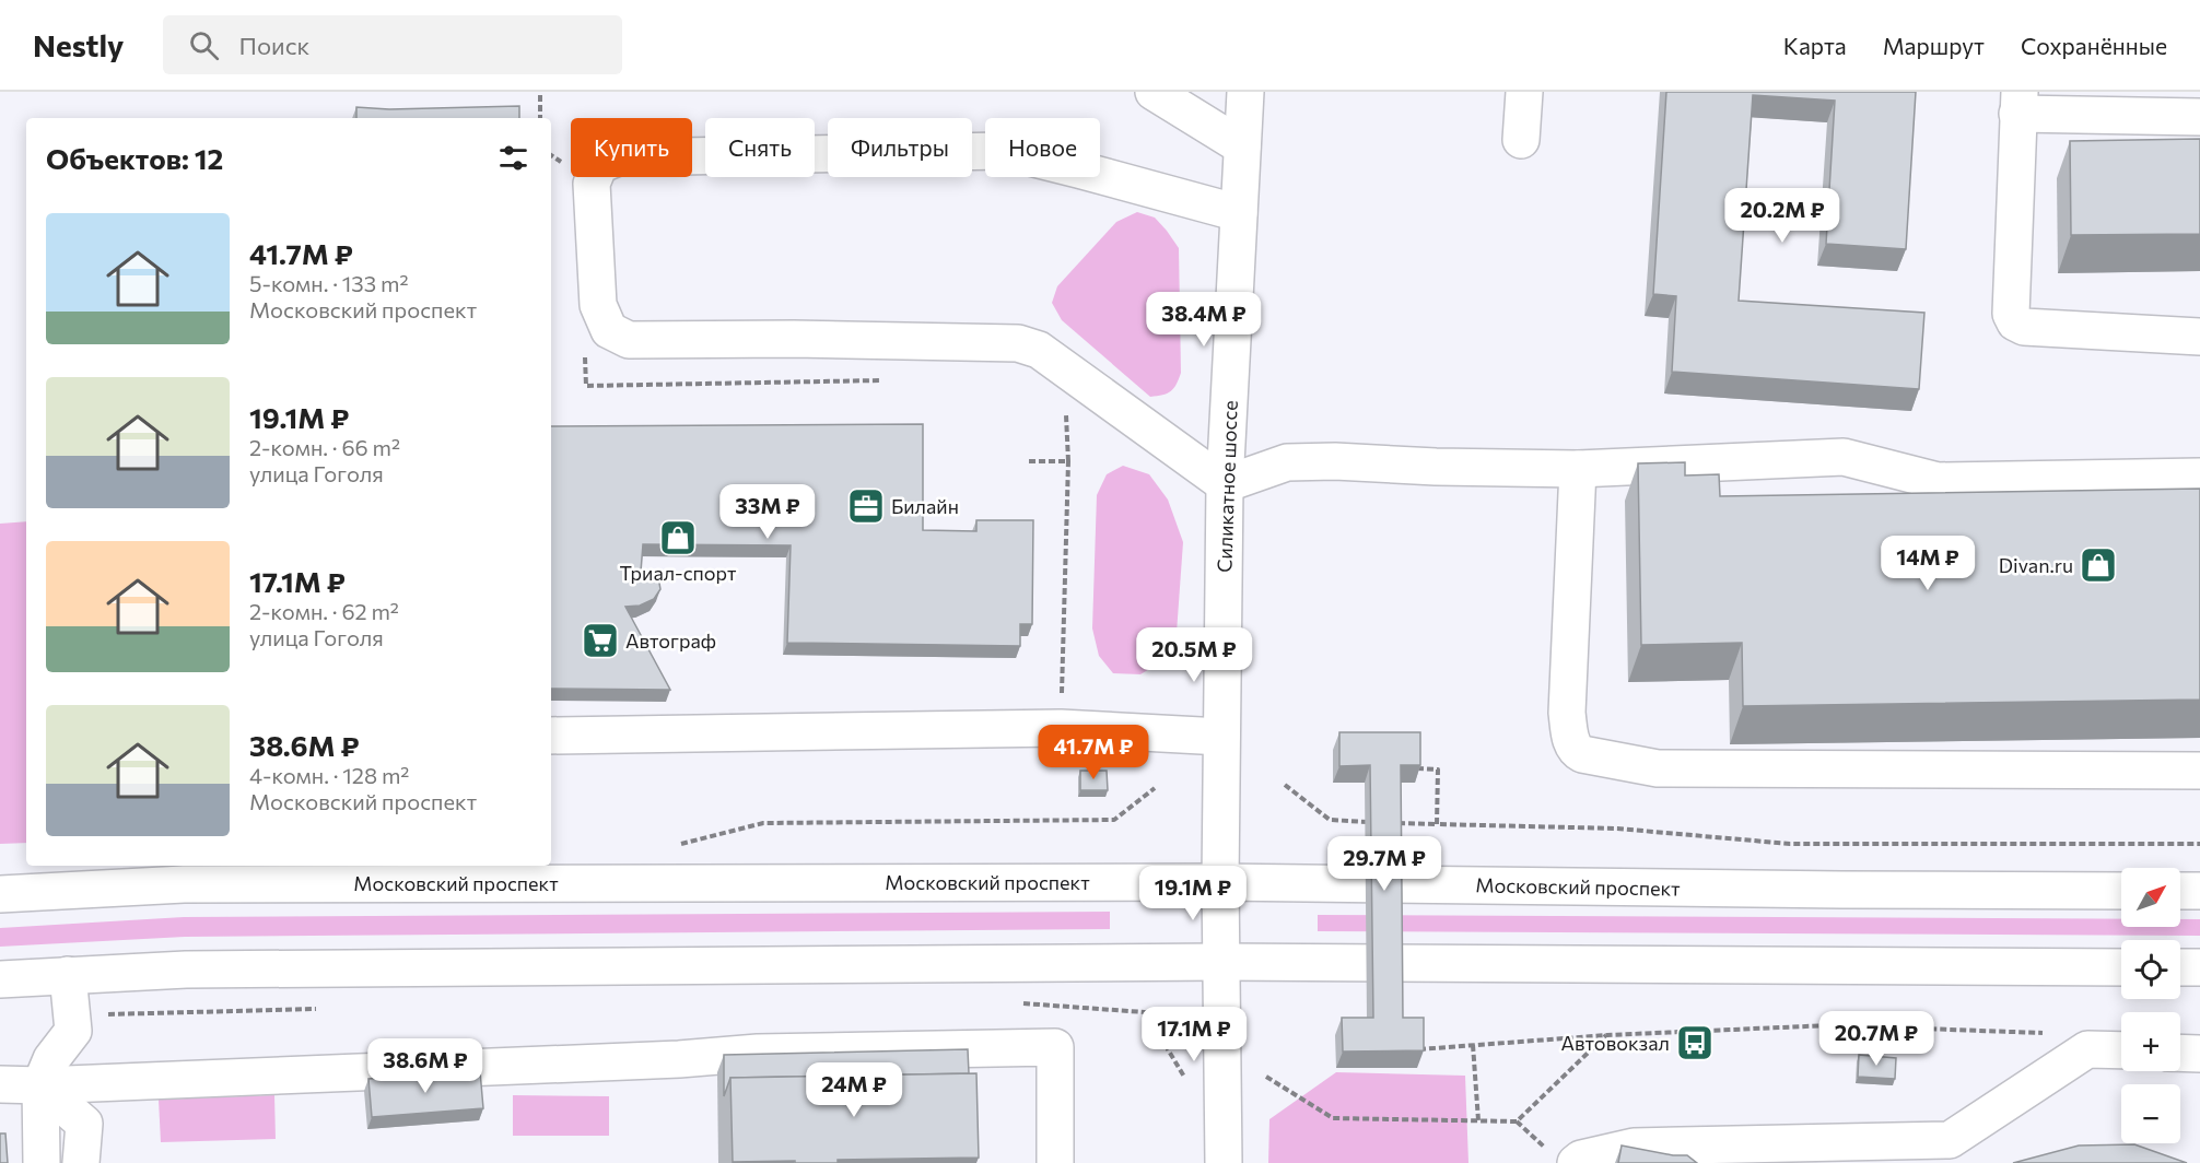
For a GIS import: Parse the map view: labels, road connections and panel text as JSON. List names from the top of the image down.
{
  "streets": {
    "main road": ["Силикатное шоссе", "Московский проспект"]
  },
  "crossings": [
    ["Силикатное шоссе", "Московский проспект"]
  ],
  "places": {
    "office": ["Билайн"],
    "shop": ["Триал-спорт", "Divan.ru"],
    "supermarket": ["Автограф"],
    "bus stop": ["Автовокзал"]
  },
  "north": "top right",
  "page": {
    "header": "Nestly",
    "search": "Поиск",
    "nav": ["Карта", "Маршрут", "Сохранённые"],
    "chip": [
      "Купить",
      "Снять",
      "Фильтры",
      "Новое"
    ],
    "heading": "Объектов: 12",
    "price": [
      "20.2M ₽",
      "38.4M ₽",
      "33M ₽",
      "14M ₽",
      "20.5M ₽",
      "41.7M ₽",
      "29.7M ₽",
      "19.1M ₽",
      "17.1M ₽",
      "20.7M ₽",
      "38.6M ₽",
      "24M ₽"
    ],
    "list": [
      {
        "name": "41.7M ₽",
        "note": "5-комн. · 133 m² · Московский проспект"
      },
      {
        "name": "19.1M ₽",
        "note": "2-комн. · 66 m² · улица Гоголя"
      },
      {
        "name": "17.1M ₽",
        "note": "2-комн. · 62 m² · улица Гоголя"
      },
      {
        "name": "38.6M ₽",
        "note": "4-комн. · 128 m² · Московский проспект"
      }
    ],
    "map_buttons": ["+", "−"]
  }
}
